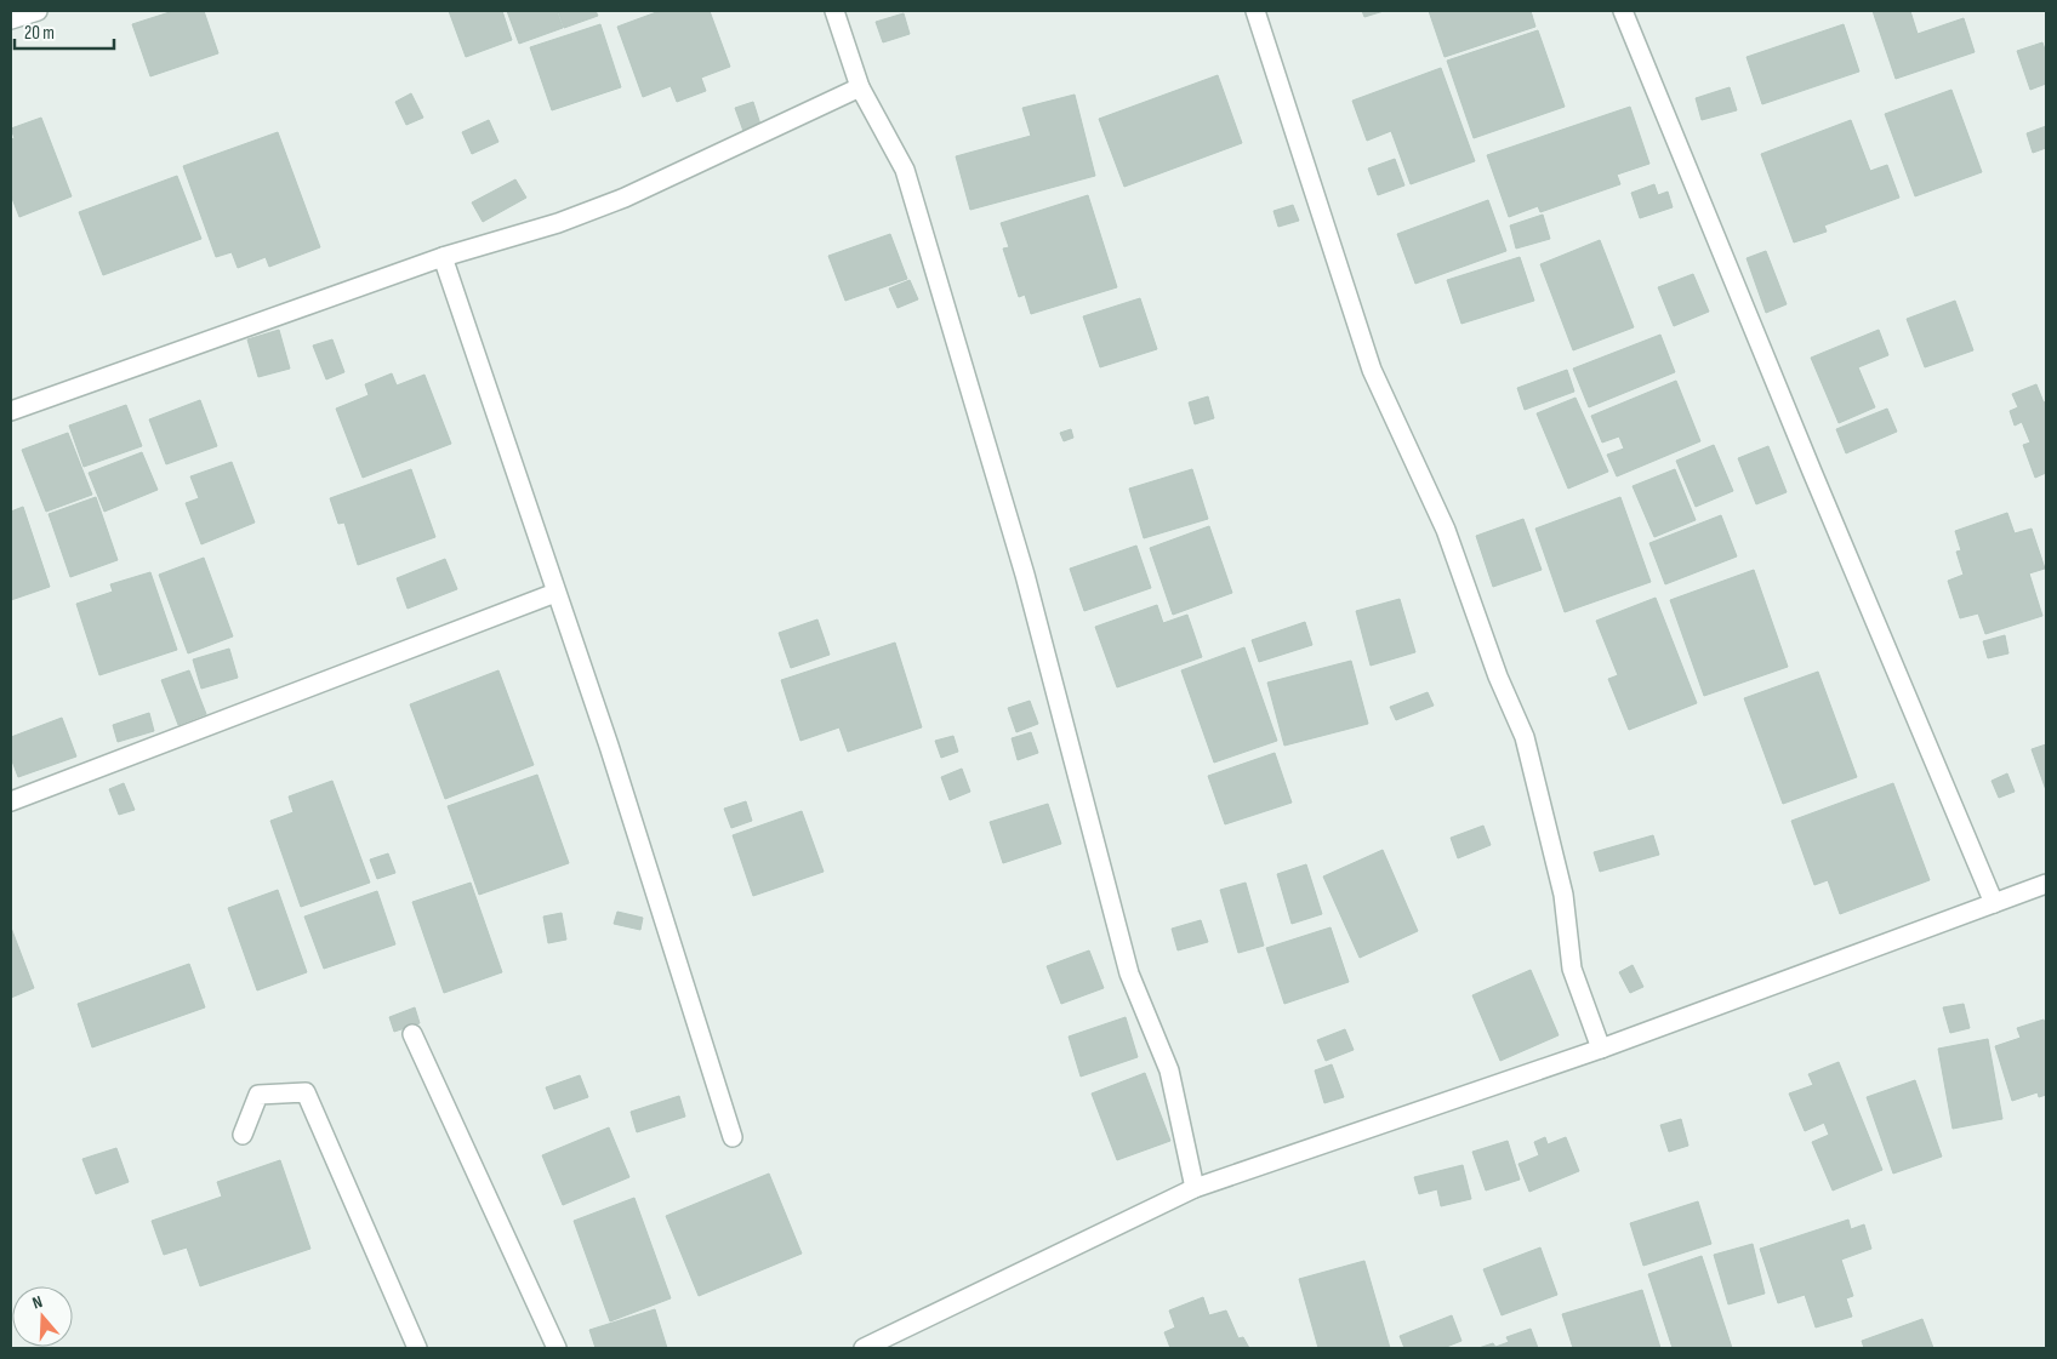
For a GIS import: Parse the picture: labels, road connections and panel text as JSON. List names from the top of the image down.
{
  "scale_bar": "20 m",
  "north": "top"
}
